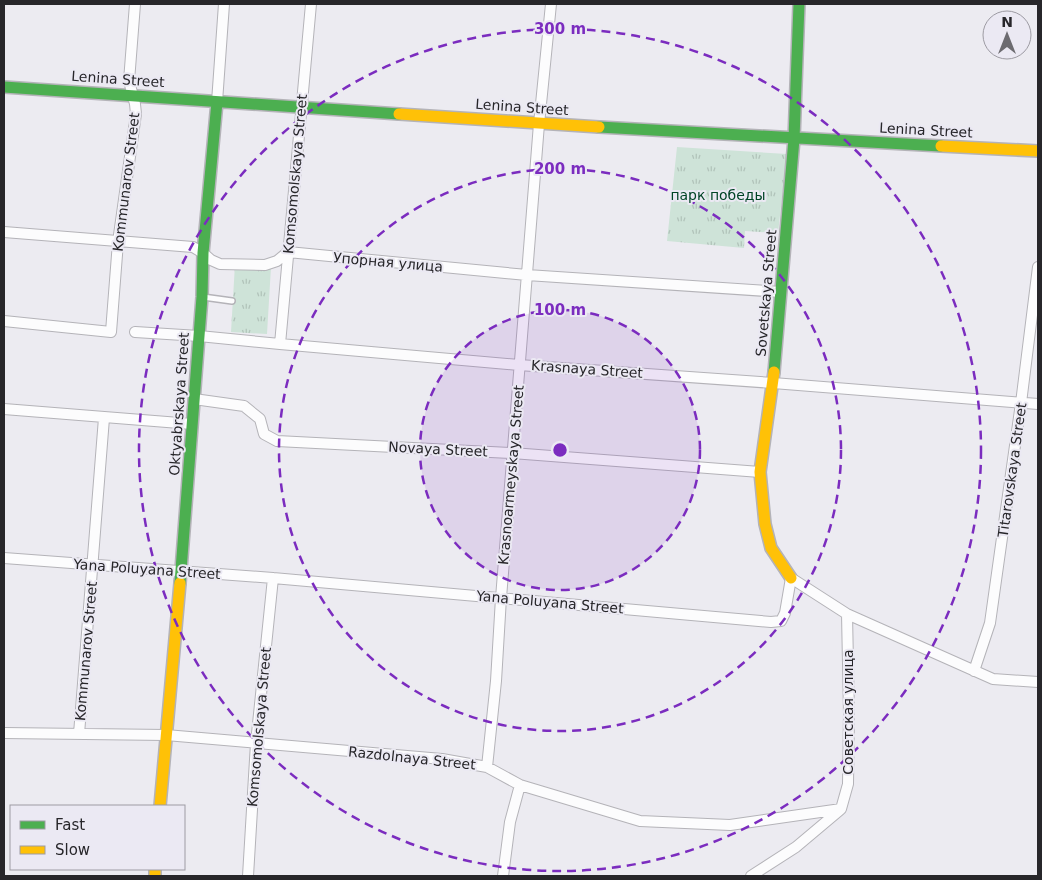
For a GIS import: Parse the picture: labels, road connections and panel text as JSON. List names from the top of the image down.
{
  "streets": {
    "street": [
      "Lenina Street",
      "Komsomolskaya Street",
      "Kommunarov Street",
      "Упорная улица",
      "Sovetskaya Street",
      "Krasnaya Street",
      "Oktyabrskaya Street",
      "Novaya Street",
      "Titarovskaya Street",
      "Krasnoarmeyskaya Street",
      "Yana Poluyana Street",
      "Советская улица",
      "Razdolnaya Street"
    ]
  },
  "crossings": [
    ["Lenina Street", "Komsomolskaya Street"],
    ["Lenina Street", "Kommunarov Street"],
    ["Lenina Street", "Sovetskaya Street"],
    ["Lenina Street", "Oktyabrskaya Street"],
    ["Lenina Street", "Krasnoarmeyskaya Street"],
    ["Komsomolskaya Street", "Упорная улица"],
    ["Komsomolskaya Street", "Krasnaya Street"],
    ["Komsomolskaya Street", "Yana Poluyana Street"],
    ["Komsomolskaya Street", "Razdolnaya Street"],
    ["Kommunarov Street", "Yana Poluyana Street"],
    ["Kommunarov Street", "Razdolnaya Street"],
    ["Упорная улица", "Sovetskaya Street"],
    ["Упорная улица", "Krasnoarmeyskaya Street"],
    ["Sovetskaya Street", "Krasnaya Street"],
    ["Sovetskaya Street", "Novaya Street"],
    ["Sovetskaya Street", "Yana Poluyana Street"],
    ["Krasnaya Street", "Oktyabrskaya Street"],
    ["Krasnaya Street", "Titarovskaya Street"],
    ["Krasnaya Street", "Krasnoarmeyskaya Street"],
    ["Oktyabrskaya Street", "Novaya Street"],
    ["Oktyabrskaya Street", "Yana Poluyana Street"],
    ["Oktyabrskaya Street", "Razdolnaya Street"],
    ["Novaya Street", "Krasnoarmeyskaya Street"],
    ["Krasnoarmeyskaya Street", "Yana Poluyana Street"],
    ["Krasnoarmeyskaya Street", "Razdolnaya Street"],
    ["Советская улица", "Razdolnaya Street"]
  ],
  "parks": ["парк победы"],
  "legend": ["Fast", "Slow"],
  "north": "top",
  "rings": ["300 m", "200 m", "100 m"]
}
